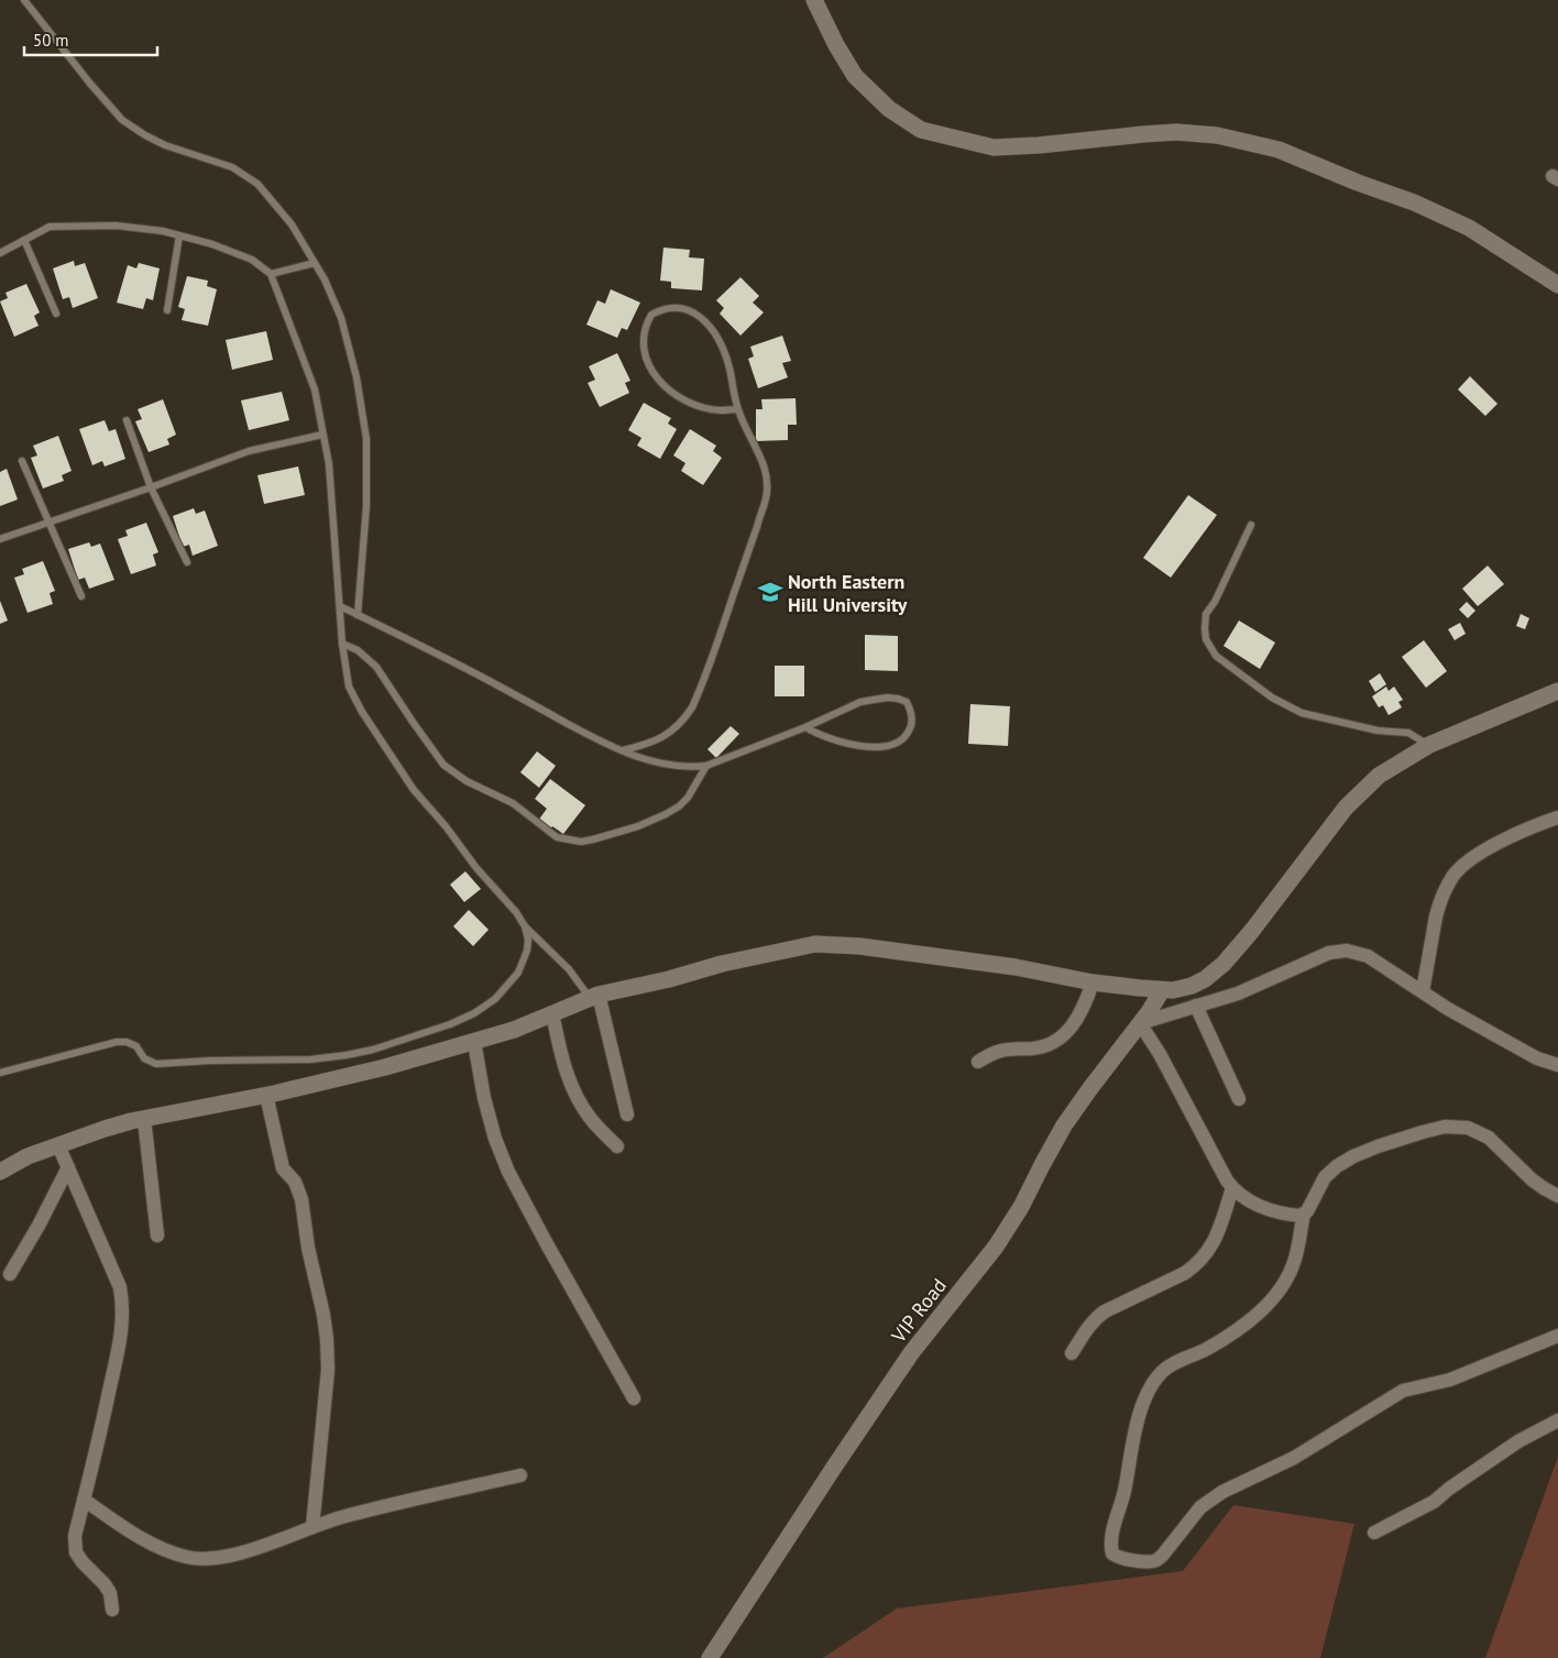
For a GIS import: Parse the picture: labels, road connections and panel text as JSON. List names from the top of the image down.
{
  "streets": {
    "street": ["VIP Road"]
  },
  "places": {
    "school or university": ["North Eastern Hill University"]
  },
  "scale_bar": "50 m"
}
